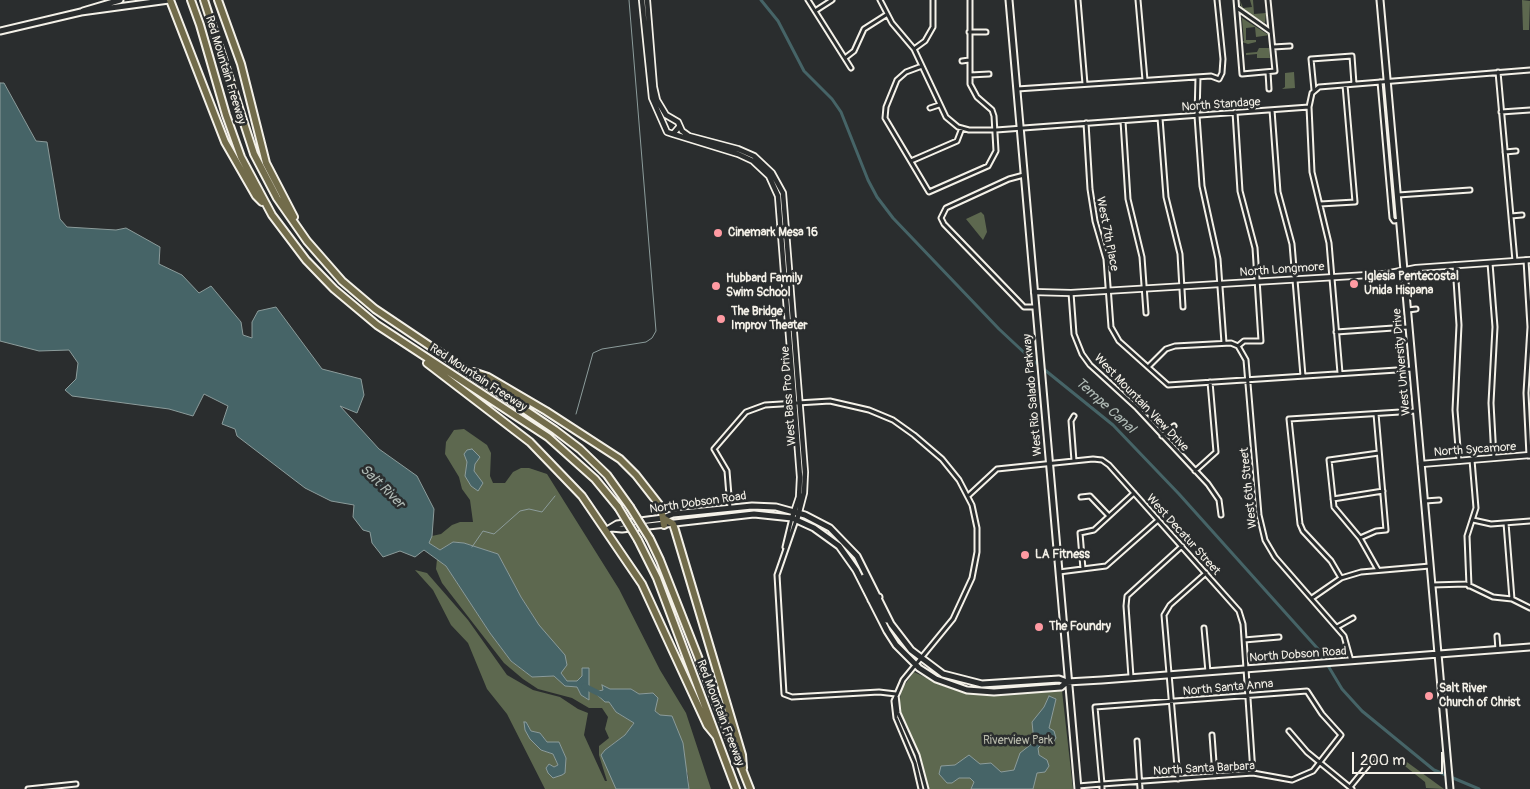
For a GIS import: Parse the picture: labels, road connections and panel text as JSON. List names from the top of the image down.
{
  "streets": {
    "highway": ["Red Mountain Freeway"],
    "main road": ["West University Drive", "West Rio Salado Parkway", "North Dobson Road"],
    "street": [
      "North Standage",
      "West 7th Place",
      "North Longmore",
      "West Bass Pro Drive",
      "West Mountain View Drive",
      "North Sycamore",
      "West 6th Street",
      "West Decatur Street",
      "North Santa Anna",
      "North Santa Barbara"
    ]
  },
  "crossings": [
    ["North Standage", "West 7th Place"],
    ["North Standage", "West Rio Salado Parkway"],
    ["West 7th Place", "North Longmore"],
    ["North Longmore", "West University Drive"],
    ["North Longmore", "West Rio Salado Parkway"],
    ["North Longmore", "West Mountain View Drive"],
    ["West University Drive", "North Sycamore"],
    ["West University Drive", "North Dobson Road"],
    ["West Rio Salado Parkway", "North Dobson Road"],
    ["West Rio Salado Parkway", "West Decatur Street"],
    ["West Rio Salado Parkway", "North Santa Barbara"],
    ["West Bass Pro Drive", "North Dobson Road"],
    ["West 6th Street", "North Dobson Road"],
    ["North Dobson Road", "West Decatur Street"],
    ["West Decatur Street", "North Santa Anna"],
    ["West Decatur Street", "North Santa Barbara"],
    ["North Santa Anna", "North Santa Barbara"]
  ],
  "water": ["Tempe Canal", "Salt River"],
  "parks": ["Riverview Park"],
  "places": [
    "Cinemark Mesa 16",
    "Iglesia Pentecostal Unida Hispana",
    "Hubbard Family Swim School",
    "The Bridge Improv Theater",
    "LA Fitness",
    "The Foundry",
    "Salt River Church of Christ"
  ],
  "scale_bar": "200 m"
}
